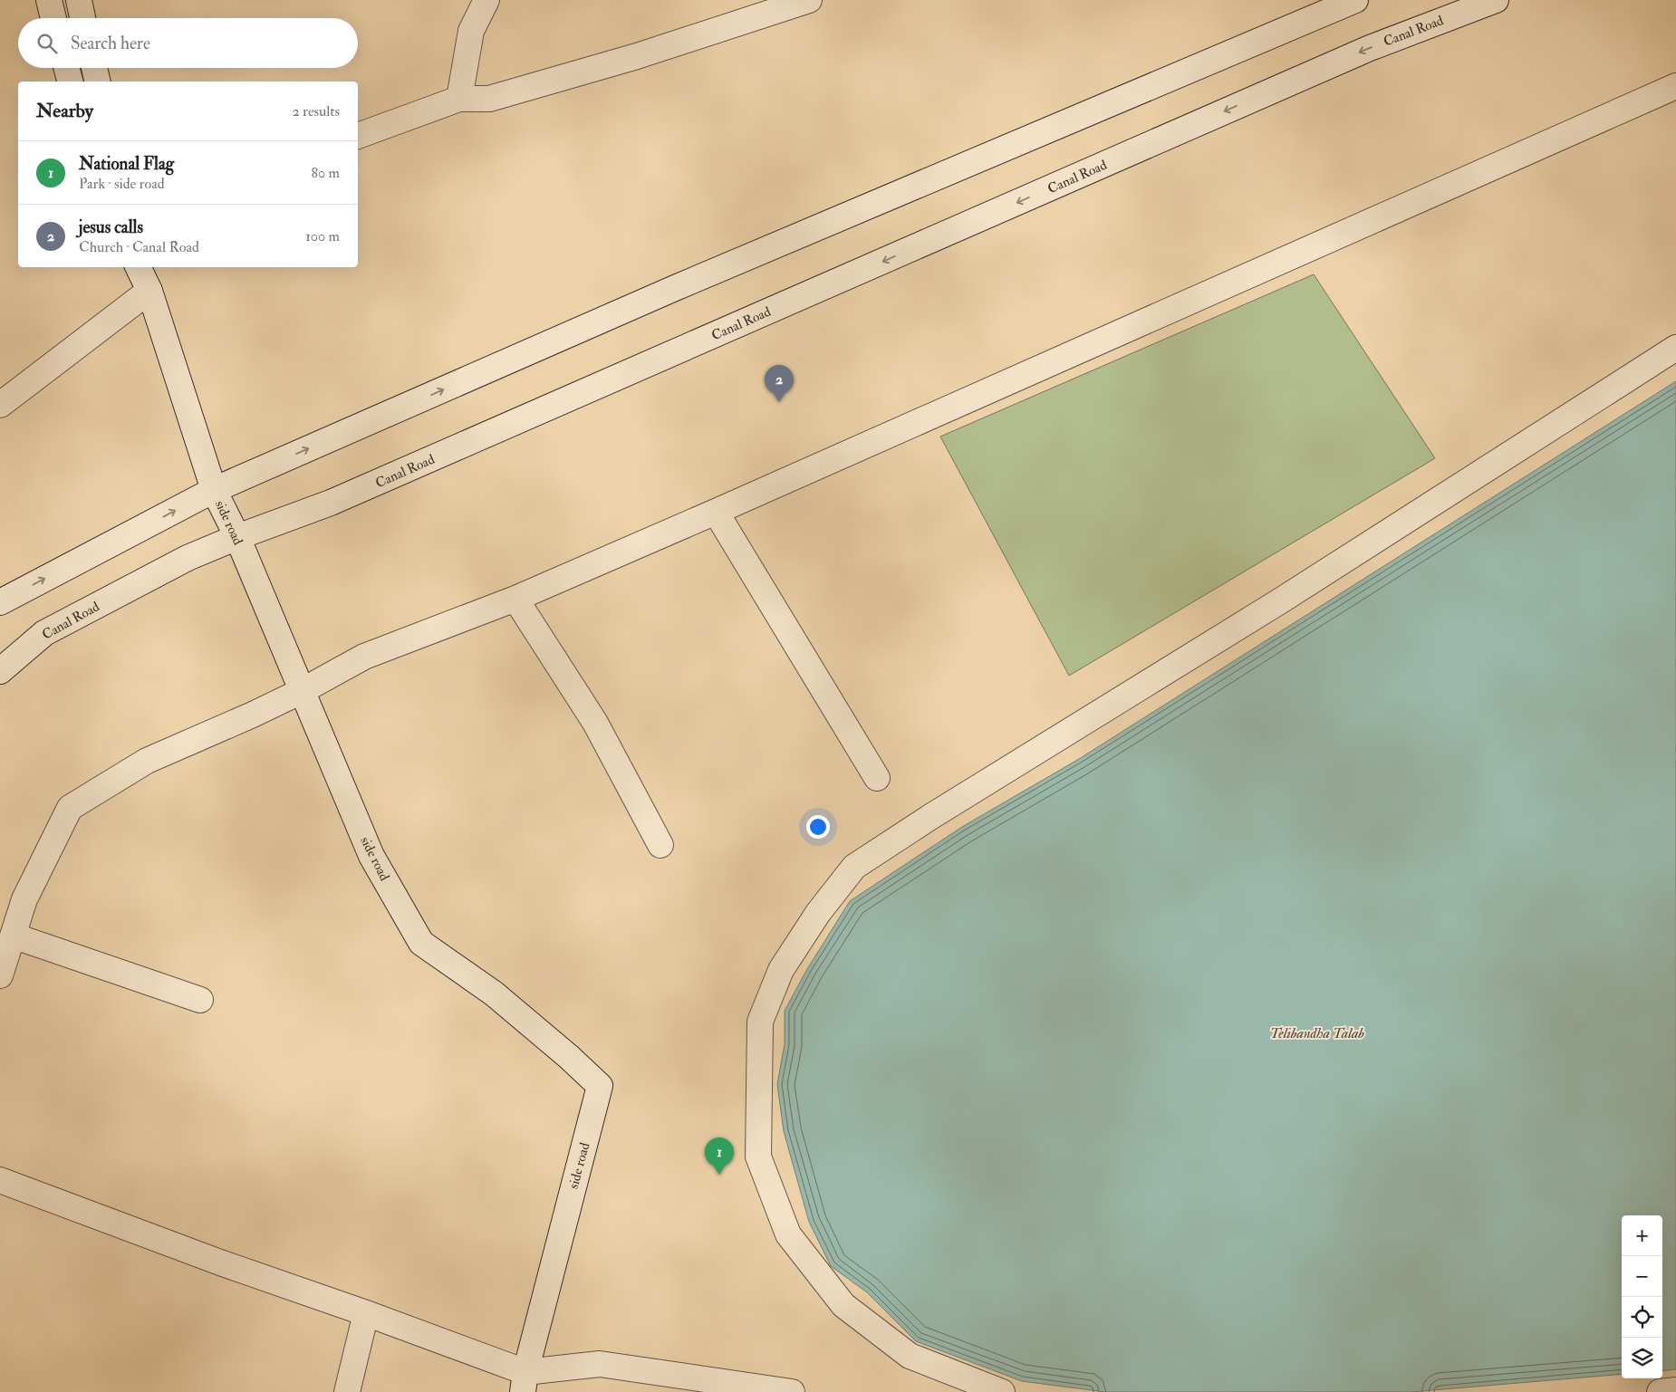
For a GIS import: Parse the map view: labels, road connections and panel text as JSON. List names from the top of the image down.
{
  "streets": {
    "street": ["Canal Road", "side road"]
  },
  "crossings": [
    ["Canal Road", "side road"]
  ],
  "water": ["Telibandha Talab"],
  "page": {
    "search": "Search here",
    "heading": ["Nearby", "2 results"],
    "list": [
      {
        "mark": "1",
        "name": "National Flag",
        "note": "Park · side road",
        "value": "80 m"
      },
      {
        "mark": "2",
        "name": "jesus calls",
        "note": "Church · Canal Road",
        "value": "100 m"
      }
    ],
    "pins": ["2", "1"],
    "map_buttons": ["+", "−"]
  }
}
